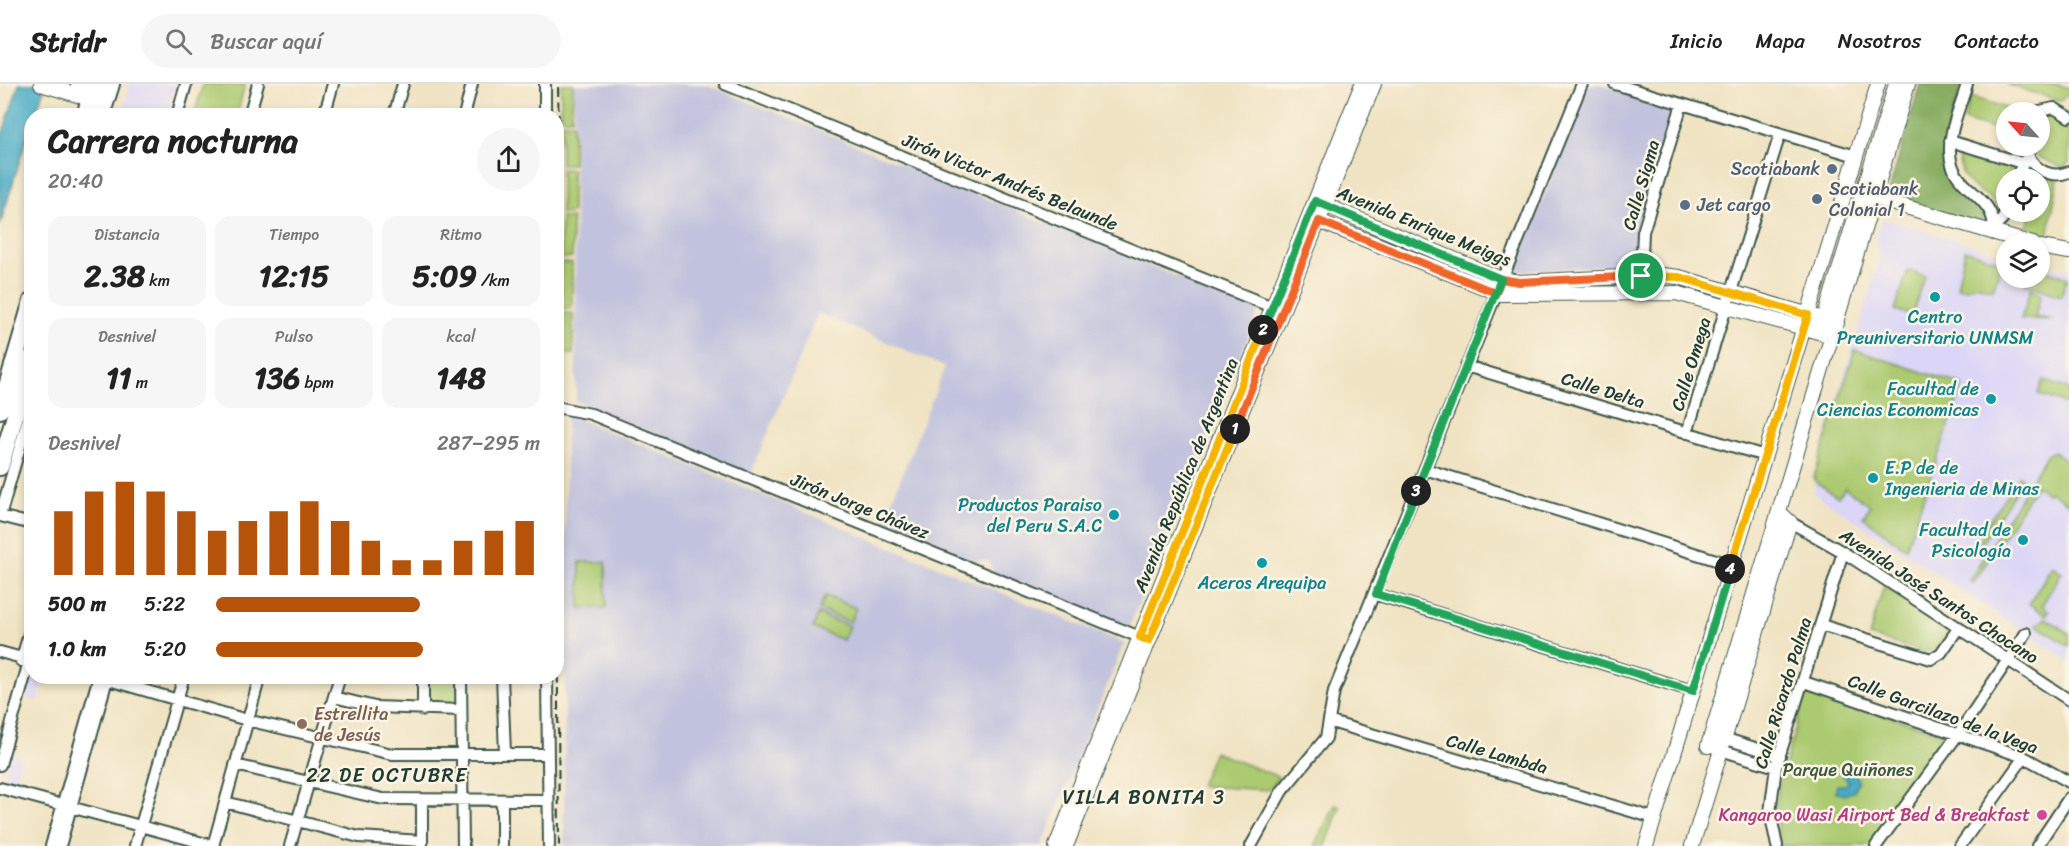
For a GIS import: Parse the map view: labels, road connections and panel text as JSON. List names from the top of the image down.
{
  "streets": {
    "main road": ["Avenida Enrique Meiggs", "Avenida República de Argentina"],
    "street": [
      "Jirón Victor Andrés Belaunde",
      "Calle Sigma",
      "Calle Omega",
      "Calle Delta",
      "Jirón Jorge Chávez",
      "Avenida José Santos Chocano",
      "Calle Ricardo Palma",
      "Calle Garcilazo de la Vega",
      "Calle Lambda"
    ]
  },
  "crossings": [
    ["Jirón Victor Andrés Belaunde", "Avenida República de Argentina"],
    ["Calle Sigma", "Avenida Enrique Meiggs"],
    ["Avenida Enrique Meiggs", "Calle Omega"],
    ["Avenida Enrique Meiggs", "Avenida República de Argentina"],
    ["Calle Omega", "Calle Delta"],
    ["Avenida República de Argentina", "Jirón Jorge Chávez"],
    ["Avenida José Santos Chocano", "Calle Ricardo Palma"],
    ["Calle Ricardo Palma", "Calle Garcilazo de la Vega"]
  ],
  "districts": ["22 DE OCTUBRE", "VILLA BONITA 3"],
  "parks": ["Parque Quiñones"],
  "places": [
    "Scotiabank",
    "Scotiabank Colonial 1",
    "Jet cargo",
    "Centro Preuniversitario UNMSM",
    "Facultad de Ciencias Economicas",
    "E.P de de Ingenieria de Minas",
    "Productos Paraiso del Peru S.A.C",
    "Facultad de Psicología",
    "Aceros Arequipa",
    "Estrellita de Jesús",
    "Kangaroo Wasi Airport Bed & Breakfast"
  ],
  "north": "top left",
  "page": {
    "header": "Stridr",
    "search": "Buscar aquí",
    "nav": [
      "Inicio",
      "Mapa",
      "Nosotros",
      "Contacto"
    ],
    "heading": ["Carrera nocturna", "20:40"],
    "stats": [
      ["Distancia", "2.38 km"],
      ["Tiempo", "12:15"],
      ["Ritmo", "5:09 /km"],
      ["Desnivel", "11 m"],
      ["Pulso", "136 bpm"],
      ["kcal", "148"]
    ],
    "pins": [
      "2",
      "1",
      "3",
      "4"
    ],
    "chart": ["Desnivel", "287–295 m"],
    "list": [
      {
        "name": "500 m",
        "note": "5:22"
      },
      {
        "name": "1.0 km",
        "note": "5:20"
      }
    ]
  }
}
